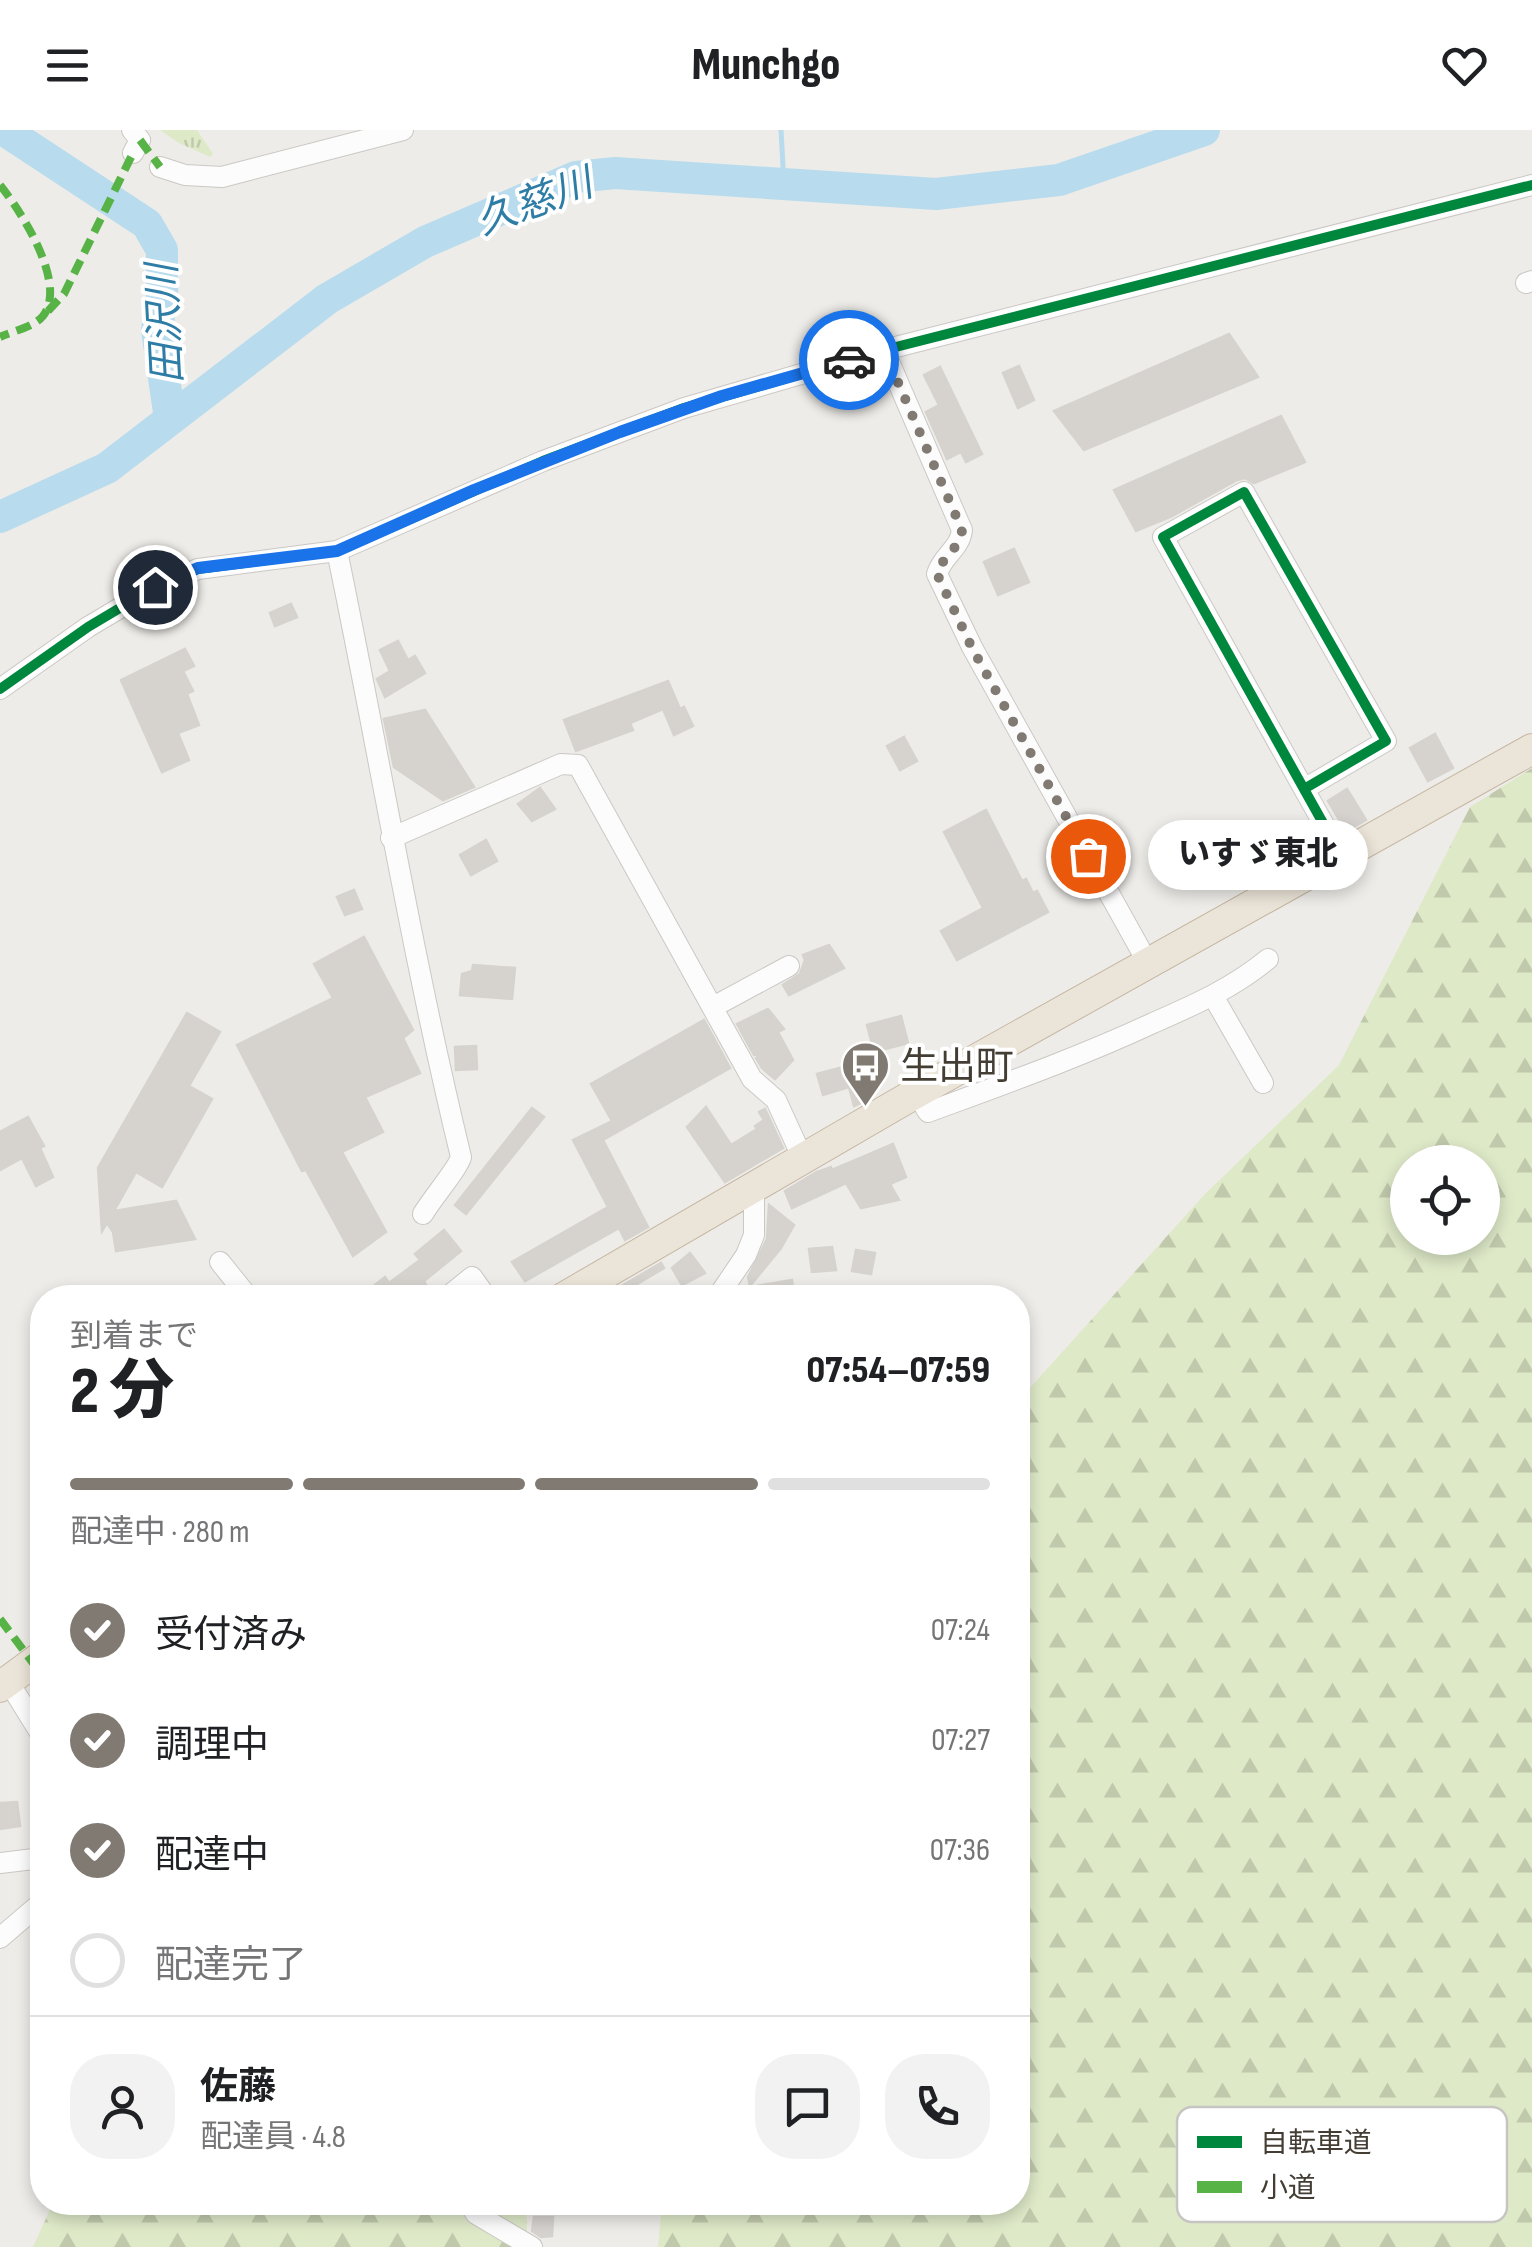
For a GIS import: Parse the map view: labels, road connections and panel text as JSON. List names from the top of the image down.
{
  "water": ["久慈川", "田沢川"],
  "places": {
    "other": ["いすゞ東北"],
    "bus stop": ["生出町"]
  },
  "legend": ["自転車道", "小道"],
  "page": {
    "header": "Munchgo",
    "bubble": "いすゞ東北",
    "heading": ["2 分", "到着まで", "07:54–07:59"],
    "panel": ["佐藤", "配達員 · 4.8"],
    "bar": "配達中 · 280 m",
    "list": [
      ["受付済み", "07:24"],
      ["調理中", "07:27"],
      ["配達中", "07:36"],
      "配達完了"
    ]
  }
}
